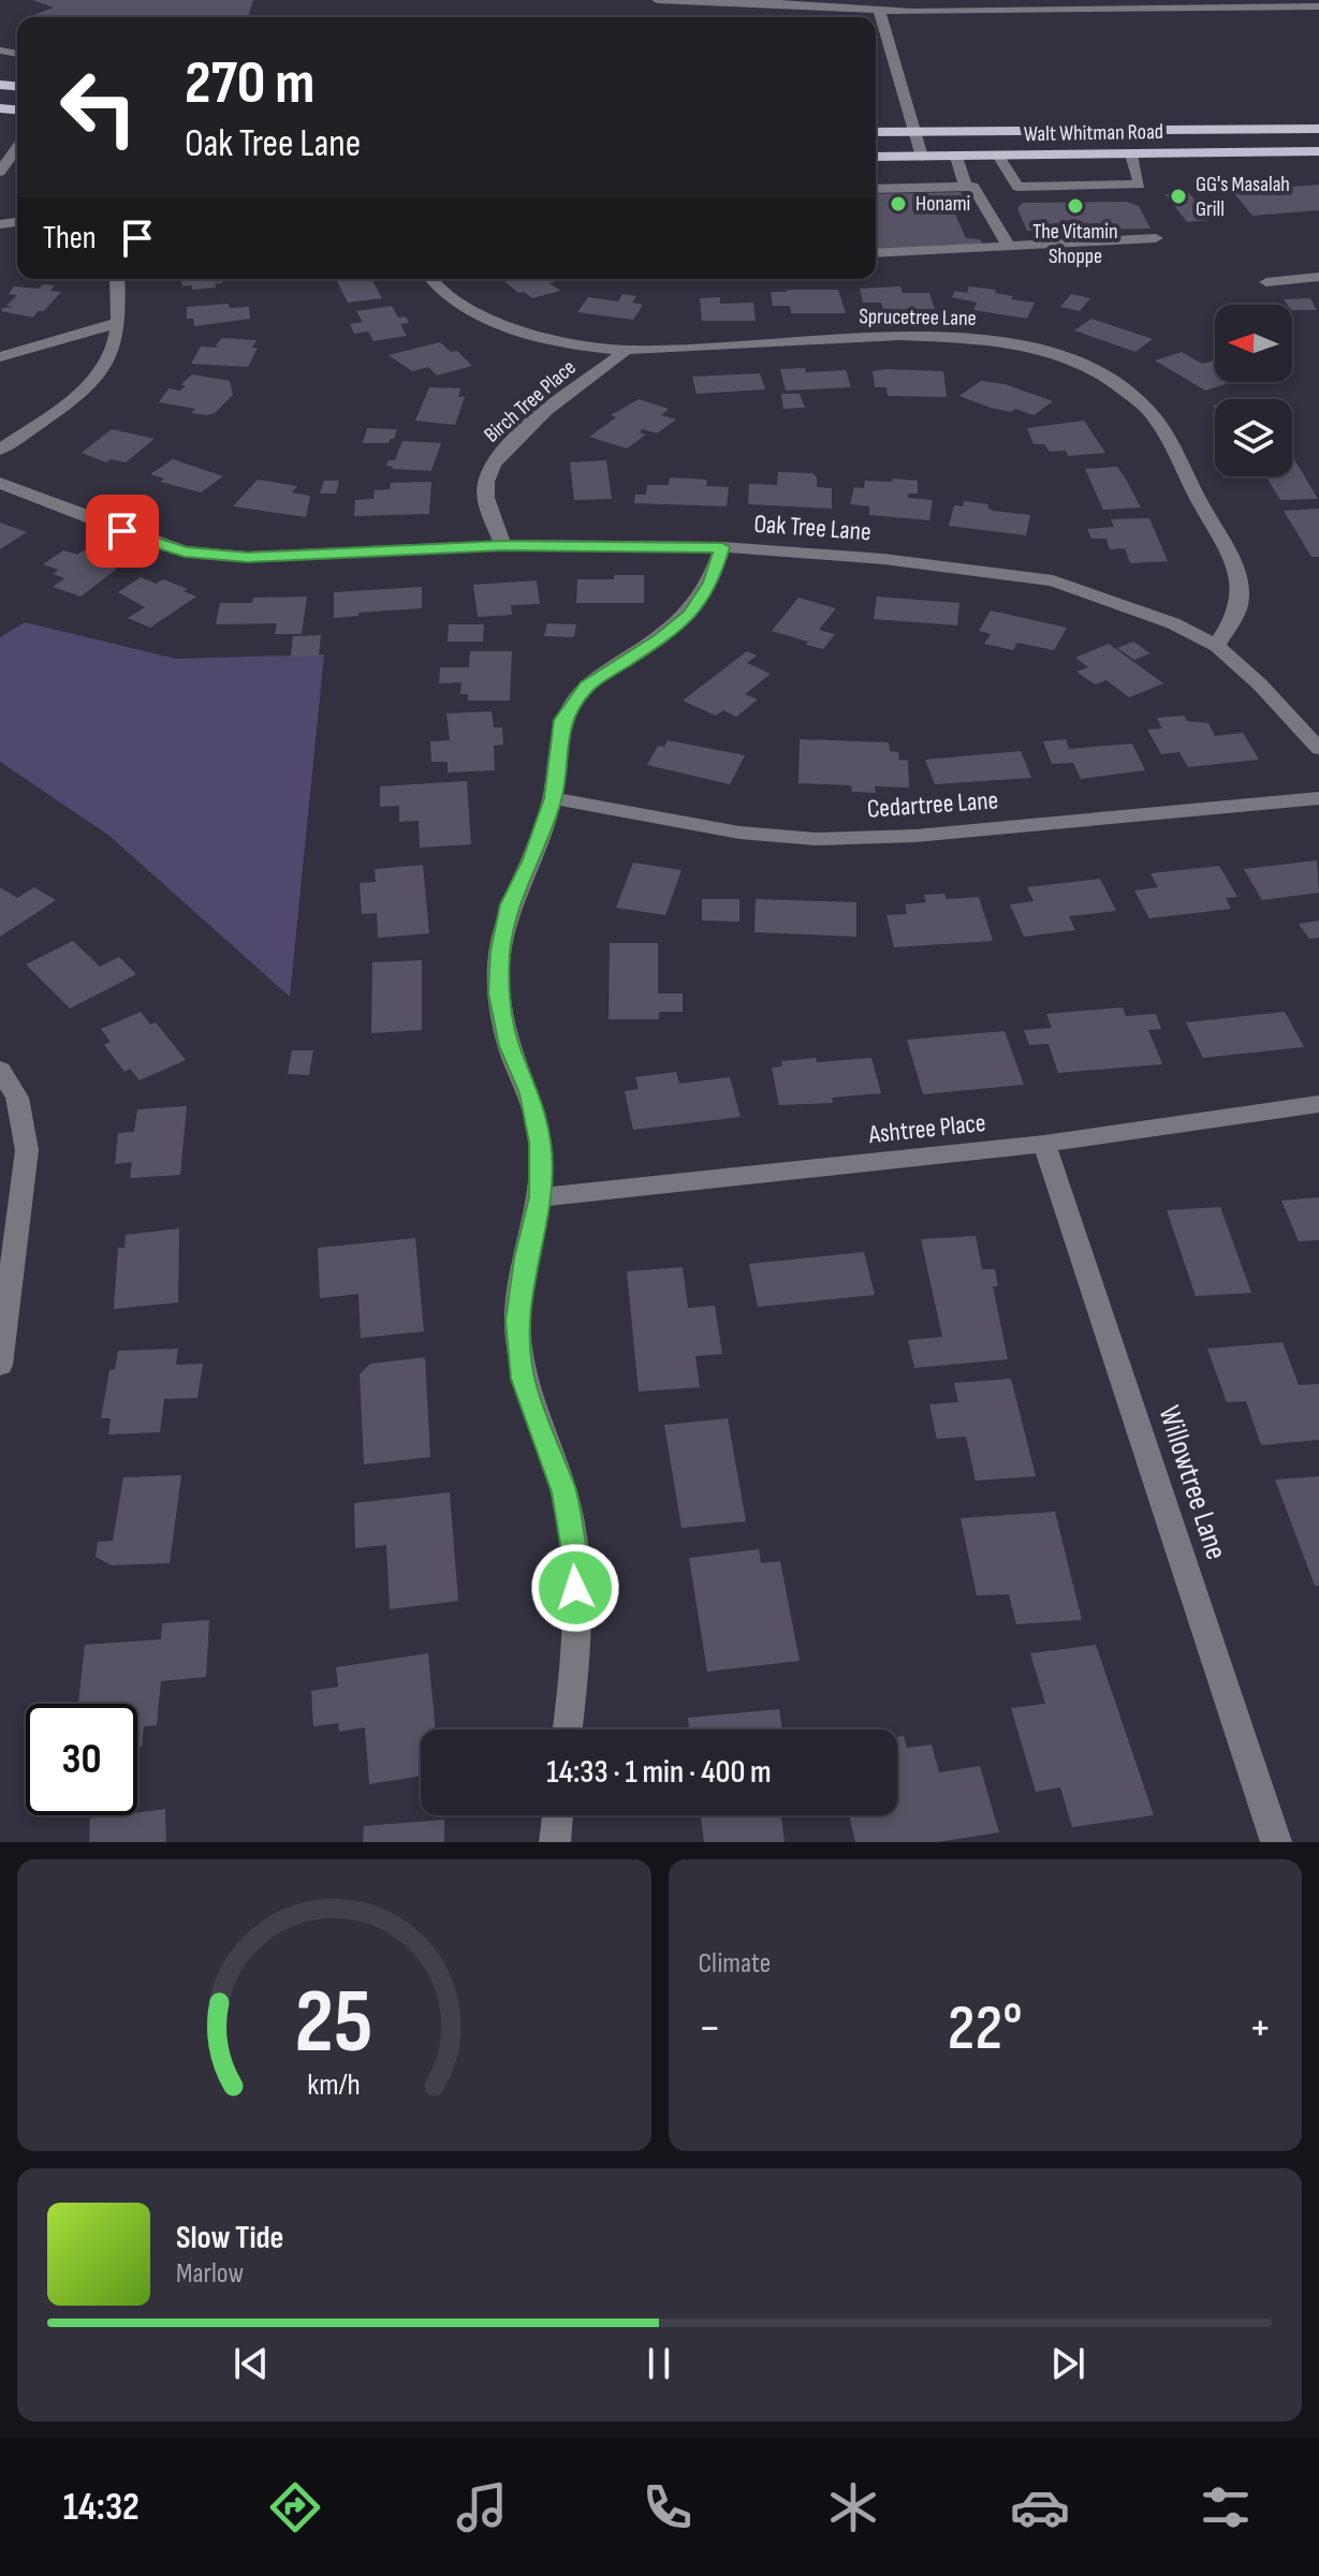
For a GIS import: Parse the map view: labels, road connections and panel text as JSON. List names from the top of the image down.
{
  "streets": {
    "main road": ["Walt Whitman Road"],
    "street": [
      "Sprucetree Lane",
      "Birch Tree Place",
      "Oak Tree Lane",
      "Cedartree Lane",
      "Ashtree Place",
      "Willowtree Lane"
    ]
  },
  "crossings": [
    ["Sprucetree Lane", "Birch Tree Place"],
    ["Sprucetree Lane", "Oak Tree Lane"],
    ["Birch Tree Place", "Oak Tree Lane"],
    ["Ashtree Place", "Willowtree Lane"]
  ],
  "places": ["GG's Masalah Grill", "Honami", "The Vitamin Shoppe"],
  "north": "left",
  "page": {
    "turn": ["270 m", "Oak Tree Lane"],
    "then": "Then",
    "limit": "30",
    "trip": "14:33 · 1 min · 400 m",
    "tile": "Climate",
    "heat": ["−", "22°", "+"],
    "song": ["Slow Tide", "Marlow"],
    "tabs": "14:32",
    "gauge": ["25", "km/h"]
  }
}
